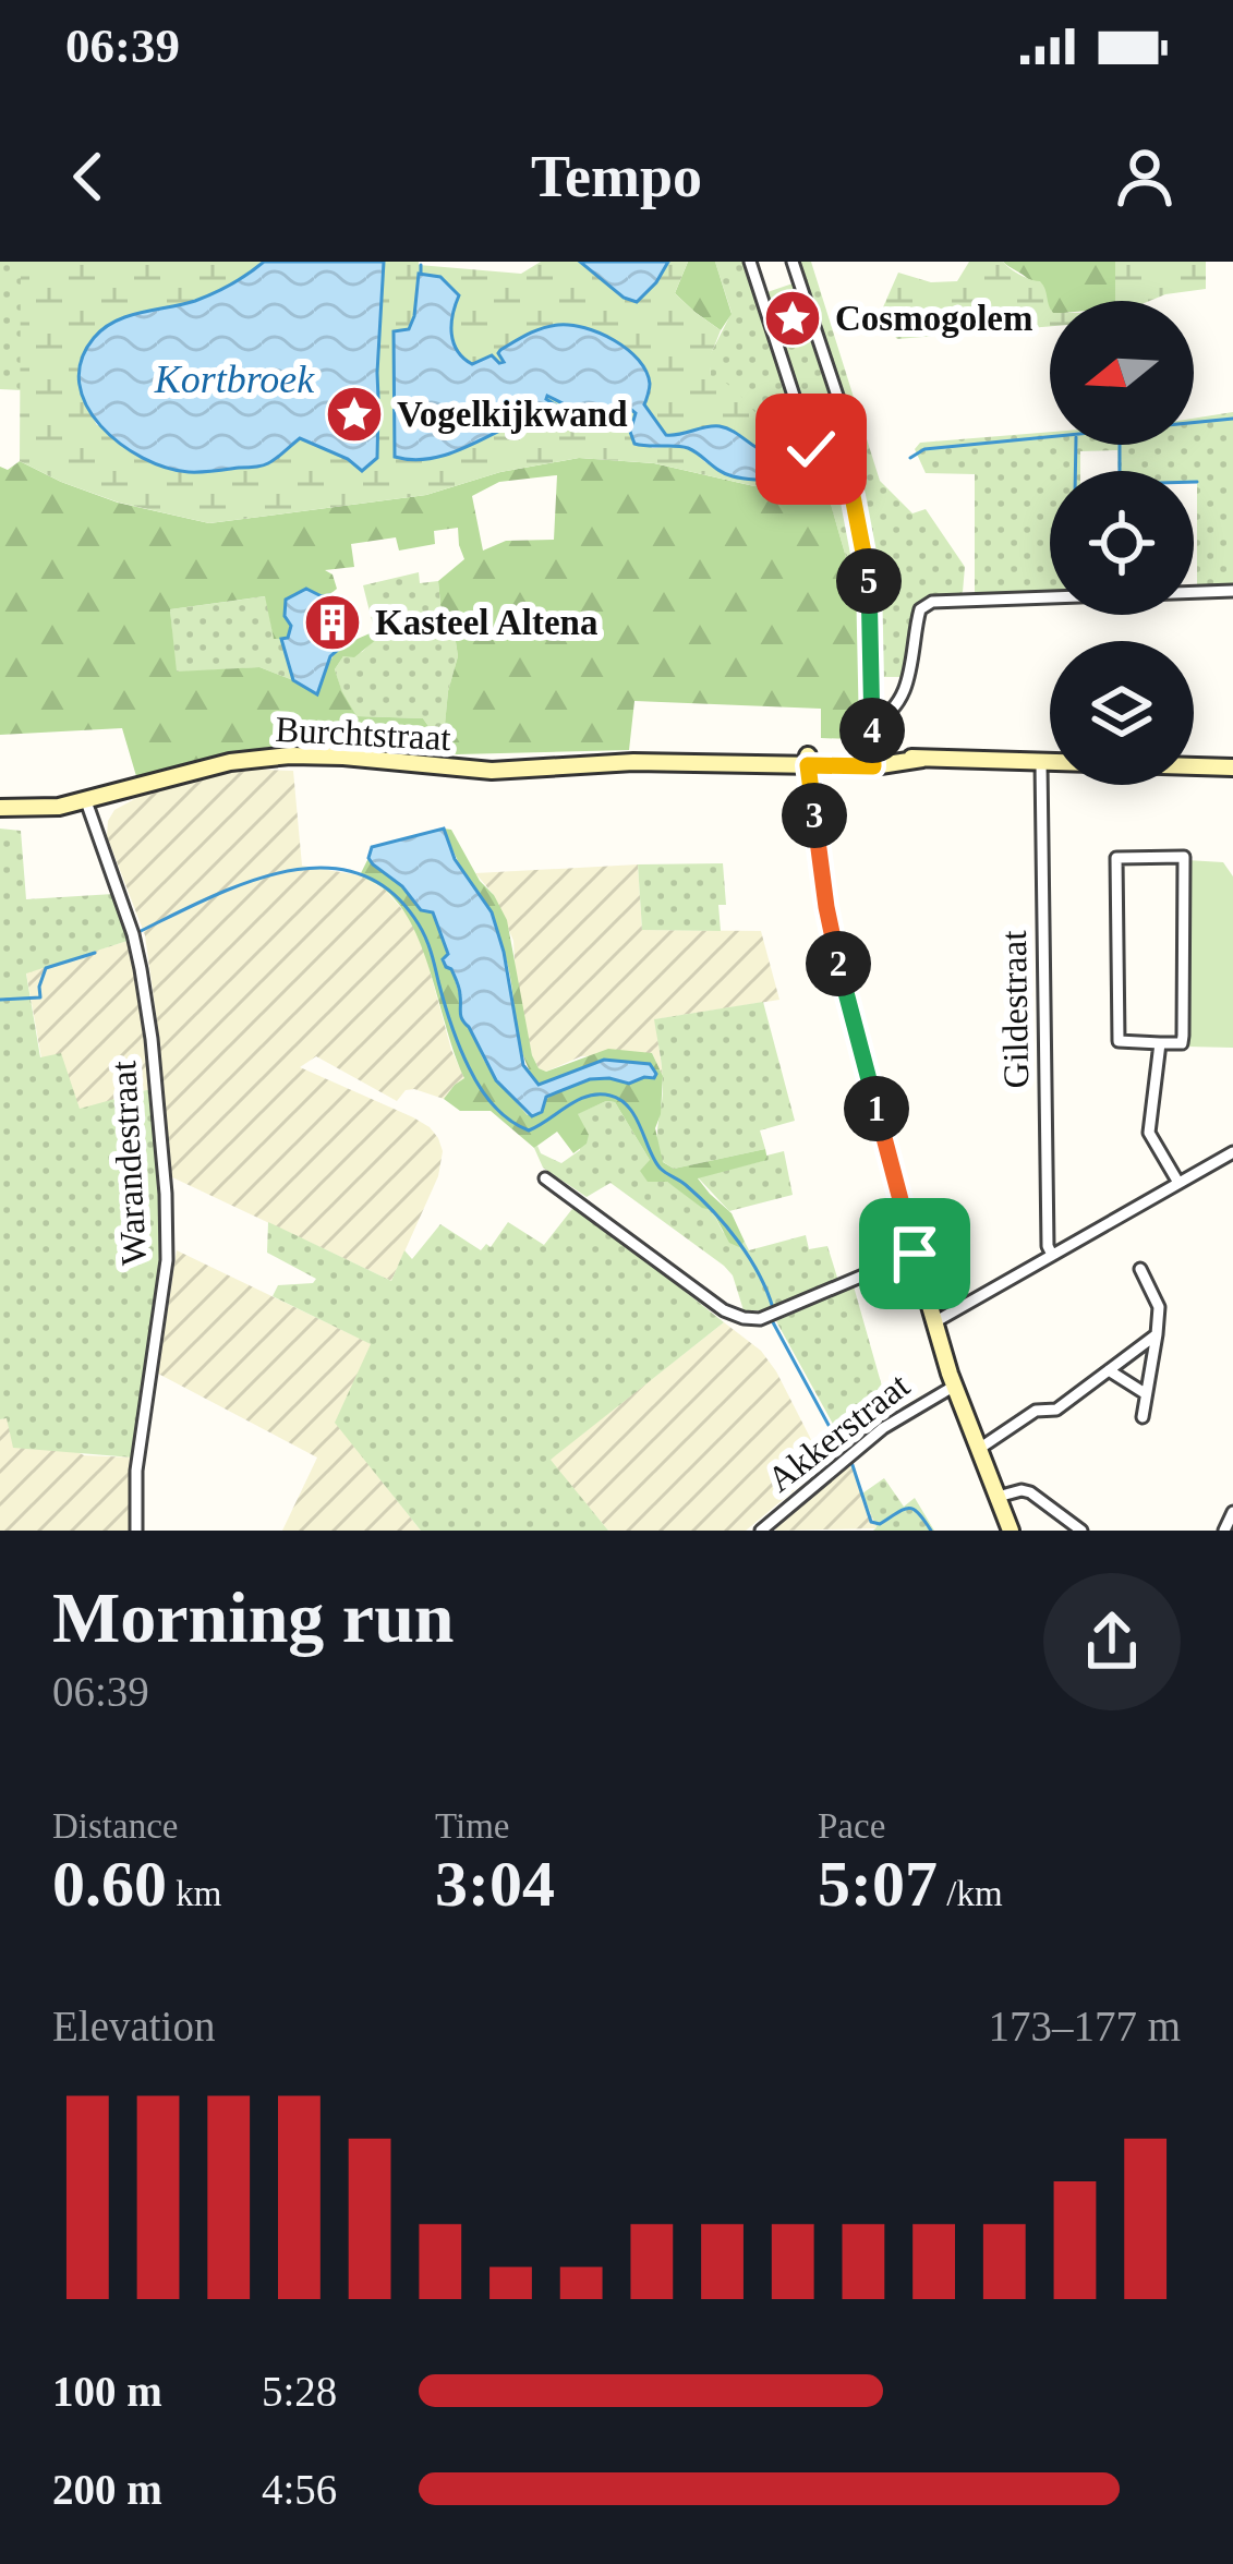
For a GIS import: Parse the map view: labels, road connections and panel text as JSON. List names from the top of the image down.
{
  "streets": {
    "main road": ["Burchtstraat"],
    "street": ["Gildestraat", "Warandestraat", "Akkerstraat"]
  },
  "crossings": [
    ["Burchtstraat", "Gildestraat"],
    ["Burchtstraat", "Warandestraat"]
  ],
  "water": ["Kortbroek"],
  "places": {
    "place": ["Cosmogolem", "Vogelkijkwand"],
    "building": ["Kasteel Altena"]
  },
  "north": "left",
  "page": {
    "status": "06:39",
    "header": "Tempo",
    "pins": [
      "5",
      "4",
      "3",
      "2",
      "1"
    ],
    "heading": ["Morning run", "06:39"],
    "stats": [
      ["Distance", "0.60 km"],
      ["Time", "3:04"],
      ["Pace", "5:07 /km"]
    ],
    "chart": ["Elevation", "173–177 m"],
    "list": [
      {
        "name": "100 m",
        "note": "5:28"
      },
      {
        "name": "200 m",
        "note": "4:56"
      }
    ]
  }
}
